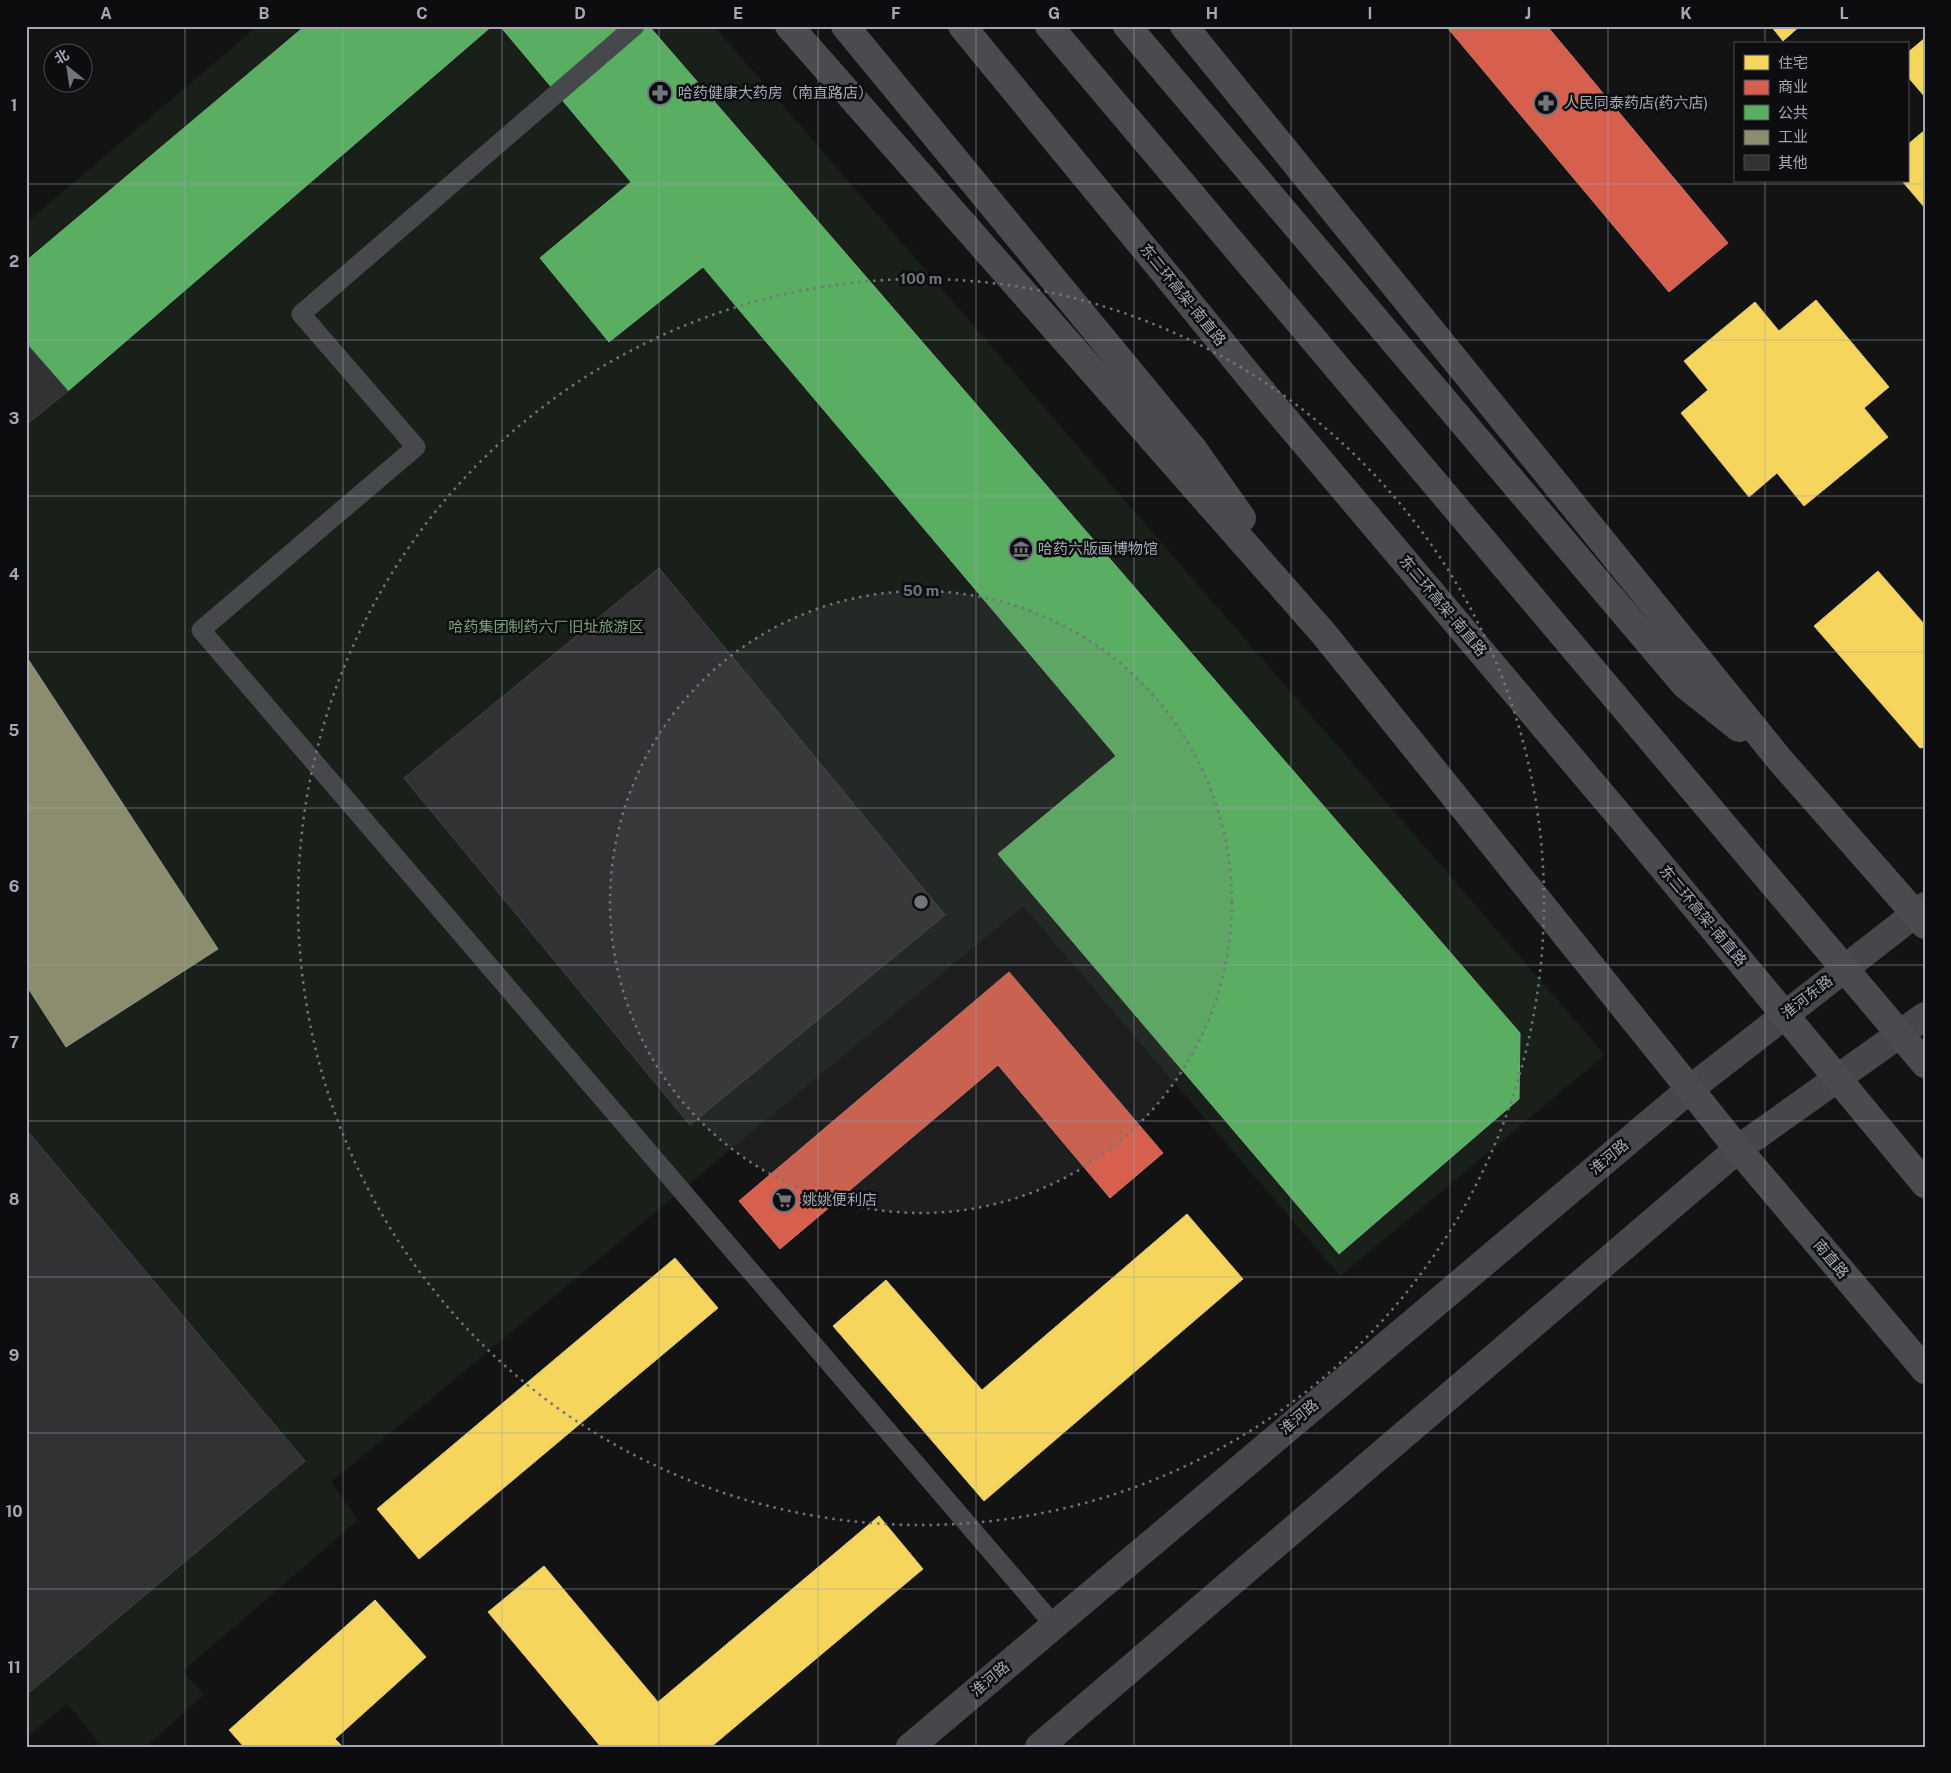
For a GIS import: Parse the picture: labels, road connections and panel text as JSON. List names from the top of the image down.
{
  "streets": {
    "highway": ["东二环高架-南直路", "南直路"],
    "main road": ["淮河东路", "淮河路"]
  },
  "crossings": [
    ["淮河东路", "淮河路"],
    ["淮河东路", "南直路"],
    ["淮河路", "南直路"]
  ],
  "parks": ["哈药集团制药六厂旧址旅游区"],
  "places": {
    "pharmacy": ["哈药健康大药房（南直路店）", "人民同泰药店(药六店)"],
    "museum": ["哈药六版画博物馆"],
    "supermarket": ["姚姚便利店"]
  },
  "legend": [
    "住宅",
    "商业",
    "公共",
    "工业",
    "其他"
  ],
  "north": "top left",
  "grid": {
    "columns": [
      "A",
      "B",
      "C",
      "D",
      "E",
      "F",
      "G",
      "H",
      "I",
      "J",
      "K",
      "L"
    ],
    "rows": [
      "1",
      "2",
      "3",
      "4",
      "5",
      "6",
      "7",
      "8",
      "9",
      "10",
      "11"
    ]
  },
  "rings": ["100 m", "50 m"]
}
